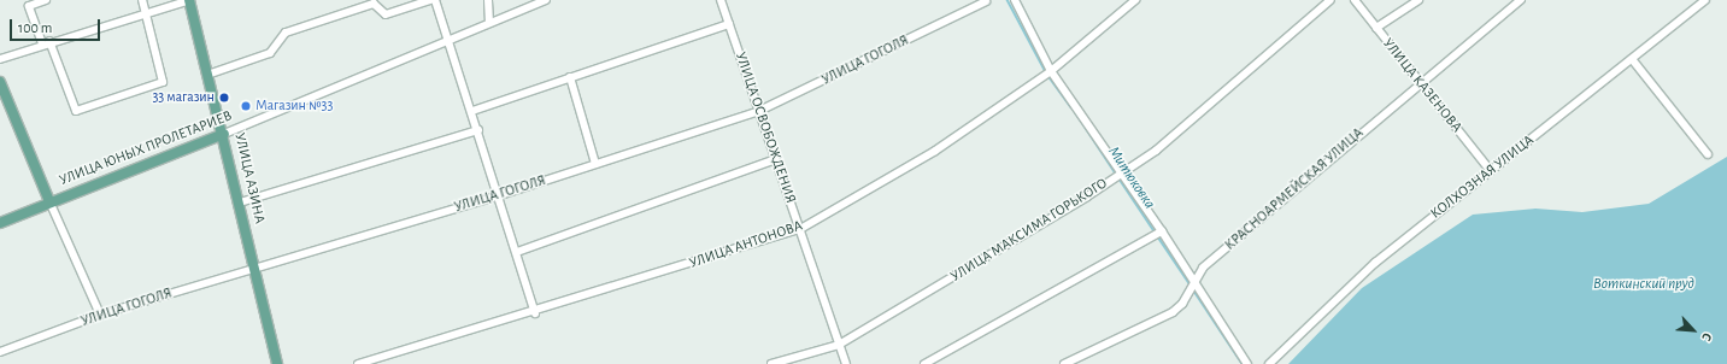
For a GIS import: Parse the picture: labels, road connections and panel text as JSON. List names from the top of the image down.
{
  "streets": {
    "main road": ["УЛИЦА ЮНЫХ ПРОЛЕТАРИЕВ", "УЛИЦА АЗИНА"],
    "street": [
      "УЛИЦА ГОГОЛЯ",
      "УЛИЦА КАЗЕНОВА",
      "УЛИЦА ОСВОБОЖДЕНИЯ",
      "КОЛХОЗНАЯ УЛИЦА",
      "КРАСНОАРМЕЙСКАЯ УЛИЦА",
      "УЛИЦА МАКСИМА ГОРЬКОГО",
      "УЛИЦА АНТОНОВА"
    ]
  },
  "crossings": [
    ["УЛИЦА ГОГОЛЯ", "УЛИЦА ОСВОБОЖДЕНИЯ"],
    ["УЛИЦА ГОГОЛЯ", "УЛИЦА АЗИНА"],
    ["УЛИЦА КАЗЕНОВА", "КОЛХОЗНАЯ УЛИЦА"],
    ["УЛИЦА КАЗЕНОВА", "КРАСНОАРМЕЙСКАЯ УЛИЦА"],
    ["УЛИЦА ОСВОБОЖДЕНИЯ", "УЛИЦА МАКСИМА ГОРЬКОГО"],
    ["УЛИЦА ОСВОБОЖДЕНИЯ", "УЛИЦА АНТОНОВА"],
    ["УЛИЦА ЮНЫХ ПРОЛЕТАРИЕВ", "УЛИЦА АЗИНА"]
  ],
  "water": ["Митюковка", "Воткинский пруд"],
  "places": ["33 магазин", "Магазин №33"],
  "scale_bar": "100 m",
  "north": "bottom right"
}
